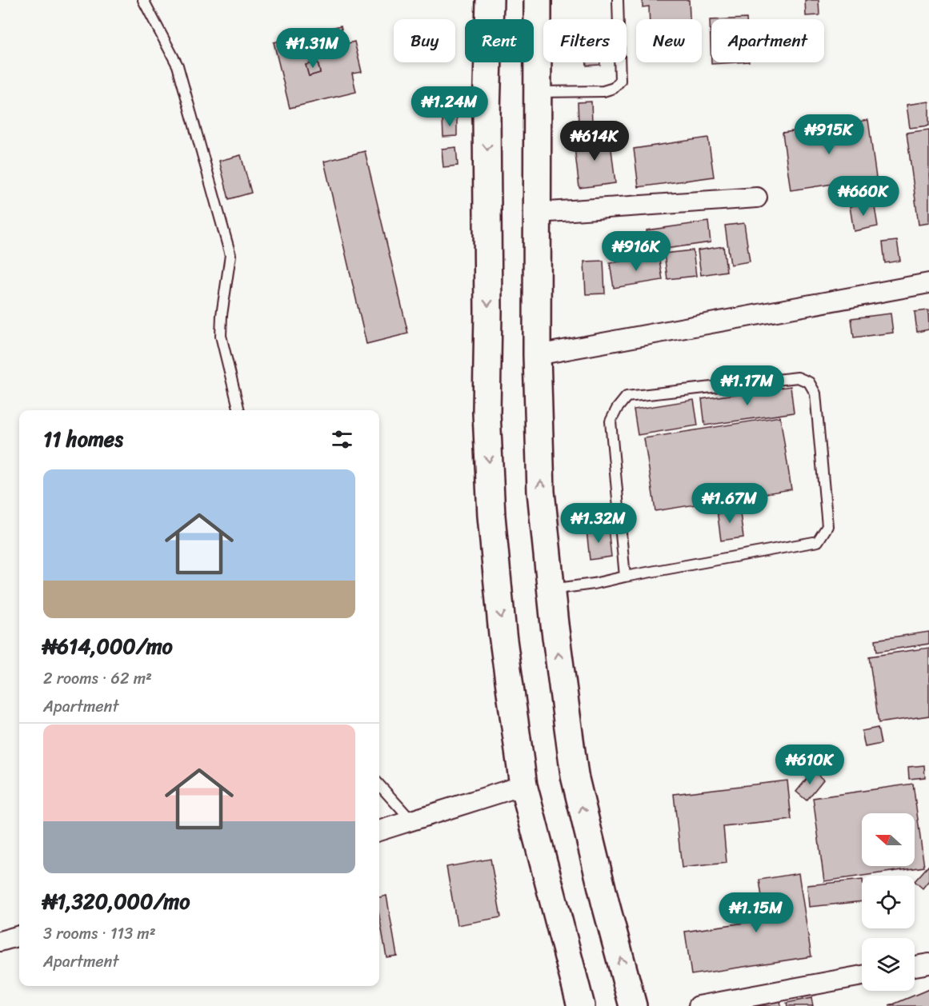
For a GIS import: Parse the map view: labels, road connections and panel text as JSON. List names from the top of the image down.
{
  "north": "left",
  "page": {
    "chip": [
      "Buy",
      "Rent",
      "Filters",
      "New",
      "Apartment"
    ],
    "price": [
      "₦1.31M",
      "₦1.24M",
      "₦915K",
      "₦614K",
      "₦660K",
      "₦916K",
      "₦1.17M",
      "₦1.67M",
      "₦1.32M",
      "₦610K",
      "₦1.15M"
    ],
    "heading": "11 homes",
    "list": [
      {
        "name": "₦614,000/mo",
        "note": "2 rooms · 62 m² · Apartment"
      },
      {
        "name": "₦1,320,000/mo",
        "note": "3 rooms · 113 m² · Apartment"
      }
    ]
  }
}
